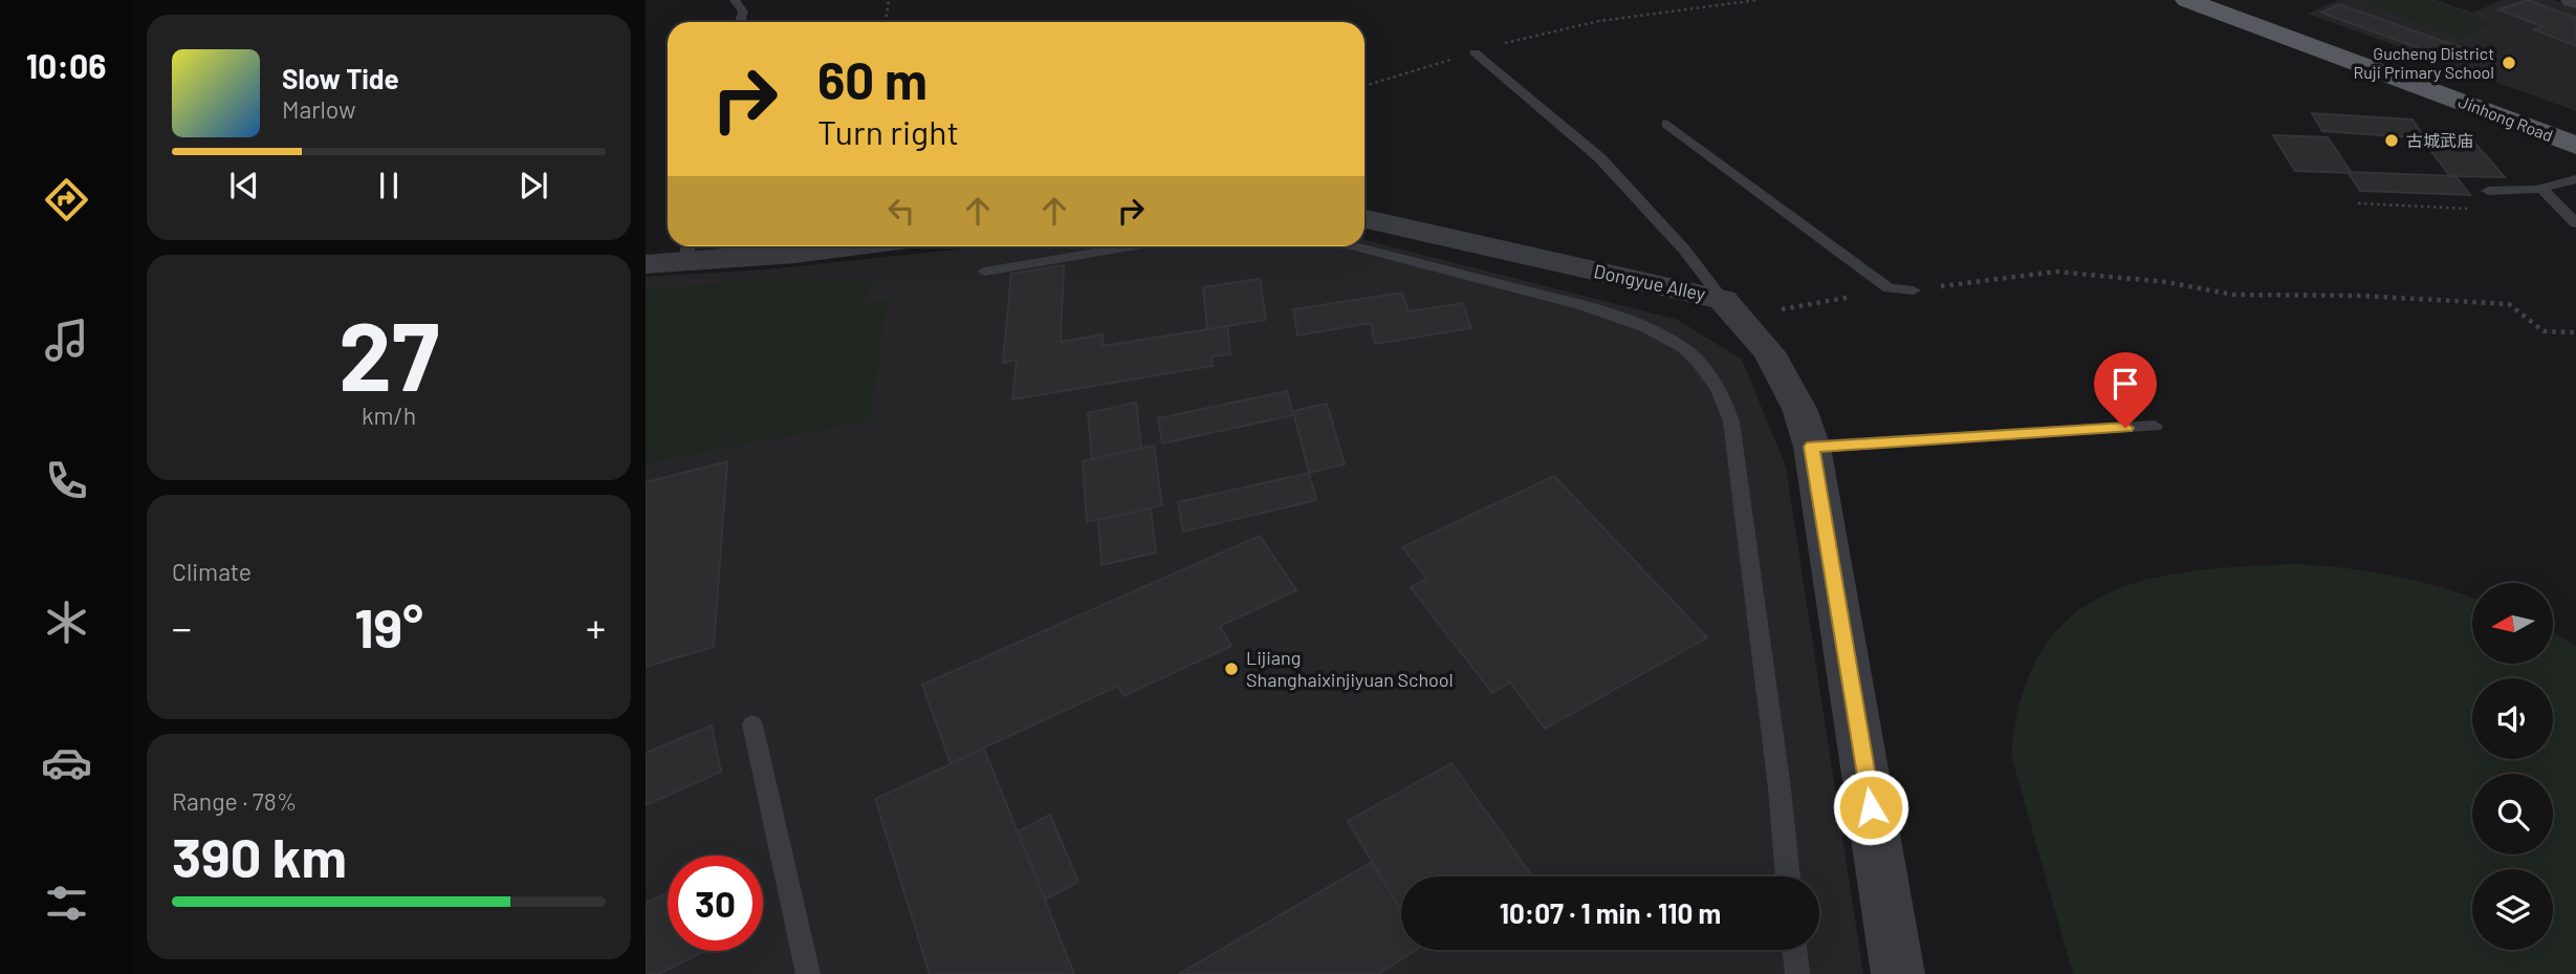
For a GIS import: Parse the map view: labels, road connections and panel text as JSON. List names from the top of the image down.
{
  "streets": {
    "main road": ["Jinhong Road"],
    "street": ["Dongyue Alley"]
  },
  "places": ["Gucheng District Ruji Primary School", "古城武庙", "Lijiang Shanghaixinjiyuan School"],
  "north": "left",
  "page": {
    "tabs": "10:06",
    "turn": ["60 m", "Turn right"],
    "song": ["Slow Tide", "Marlow"],
    "tile": [
      ["27", "km/h"],
      "Climate",
      ["Range · 78%", "390 km"]
    ],
    "heat": ["−", "19°", "+"],
    "limit": "30",
    "trip": "10:07 · 1 min · 110 m"
  }
}
